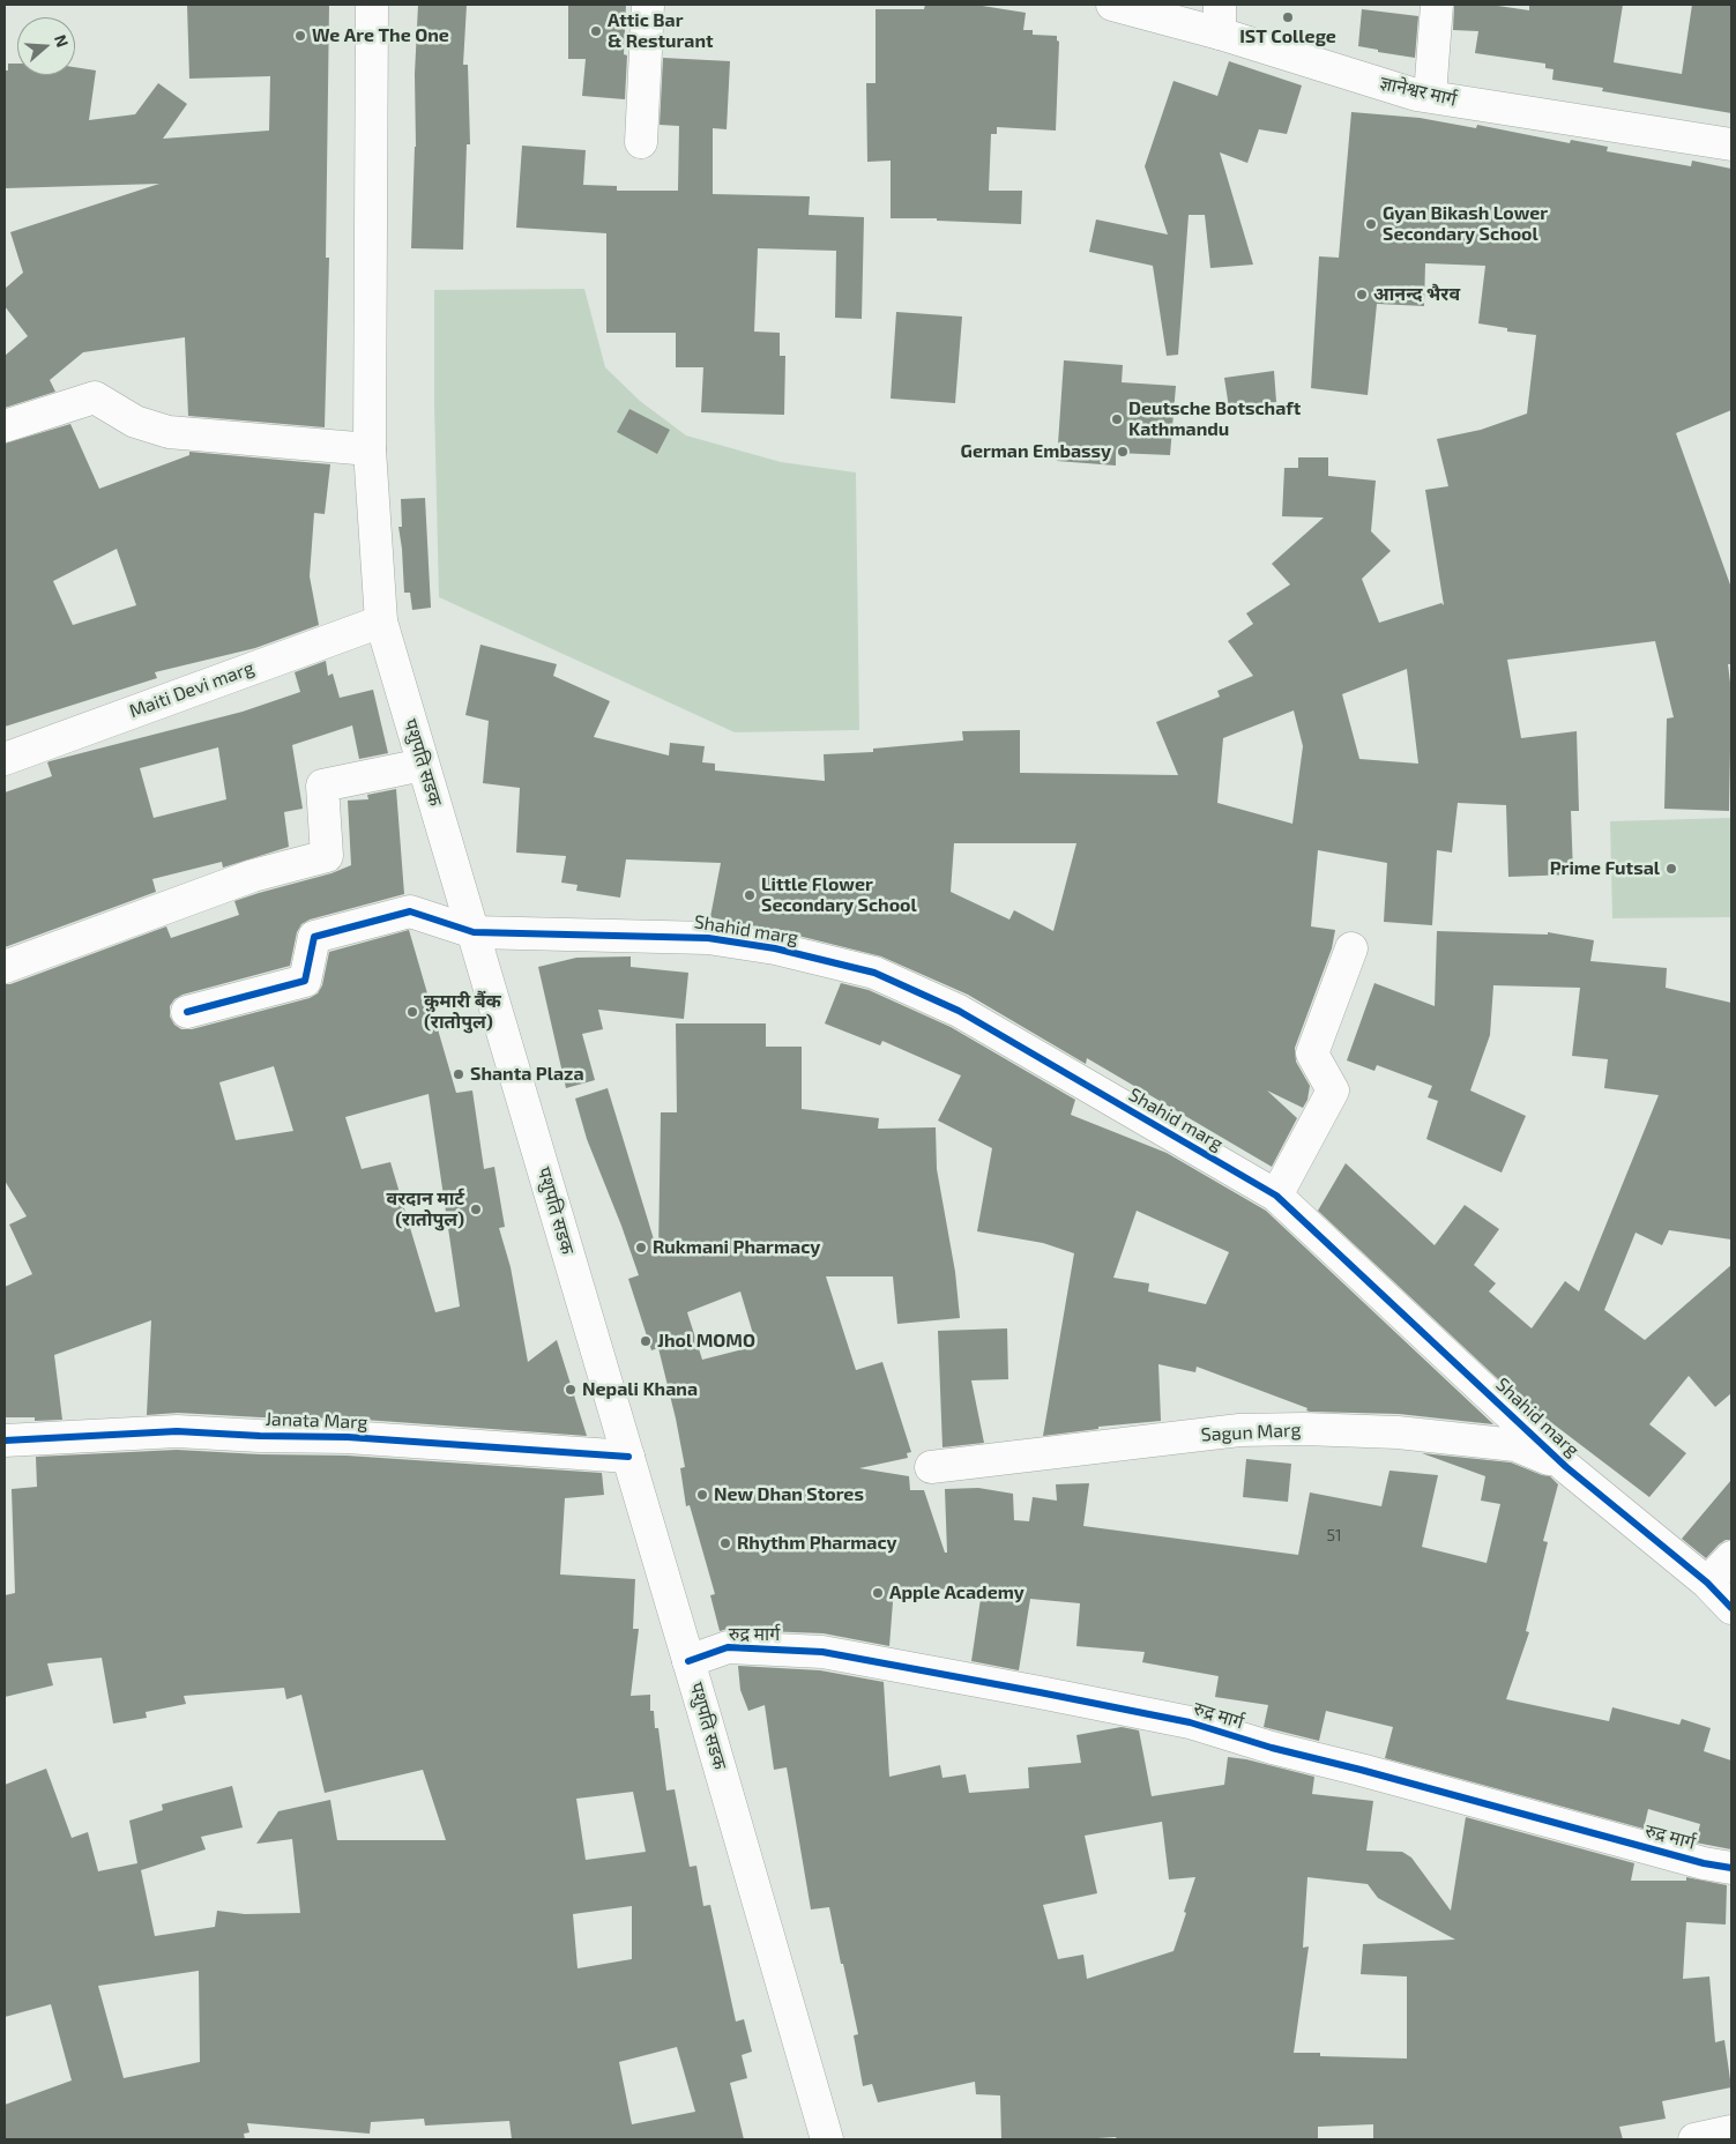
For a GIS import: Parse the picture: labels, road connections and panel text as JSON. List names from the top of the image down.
{
  "streets": {
    "street": [
      "ज्ञानेश्वर मार्ग",
      "Maiti Devi marg",
      "पशुपति सडक",
      "Shahid marg",
      "Janata Marg",
      "Sagun Marg",
      "रुद्र मार्ग"
    ]
  },
  "crossings": [
    ["Maiti Devi marg", "पशुपति सडक"],
    ["पशुपति सडक", "Shahid marg"],
    ["पशुपति सडक", "Janata Marg"],
    ["पशुपति सडक", "रुद्र मार्ग"],
    ["Shahid marg", "Sagun Marg"]
  ],
  "places": [
    "IST College",
    "Attic Bar & Resturant",
    "We Are The One",
    "Gyan Bikash Lower Secondary School",
    "आनन्द भैरव",
    "Deutsche Botschaft Kathmandu",
    "German Embassy",
    "Prime Futsal",
    "Little Flower Secondary School",
    "कुमारी बैंक (रातोपुल)",
    "Shanta Plaza",
    "वरदान मार्ट (रातोपुल)",
    "Rukmani Pharmacy",
    "Jhol MOMO",
    "Nepali Khana",
    "New Dhan Stores",
    "Rhythm Pharmacy",
    "Apple Academy"
  ],
  "house_numbers": ["51"],
  "north": "right"
}
